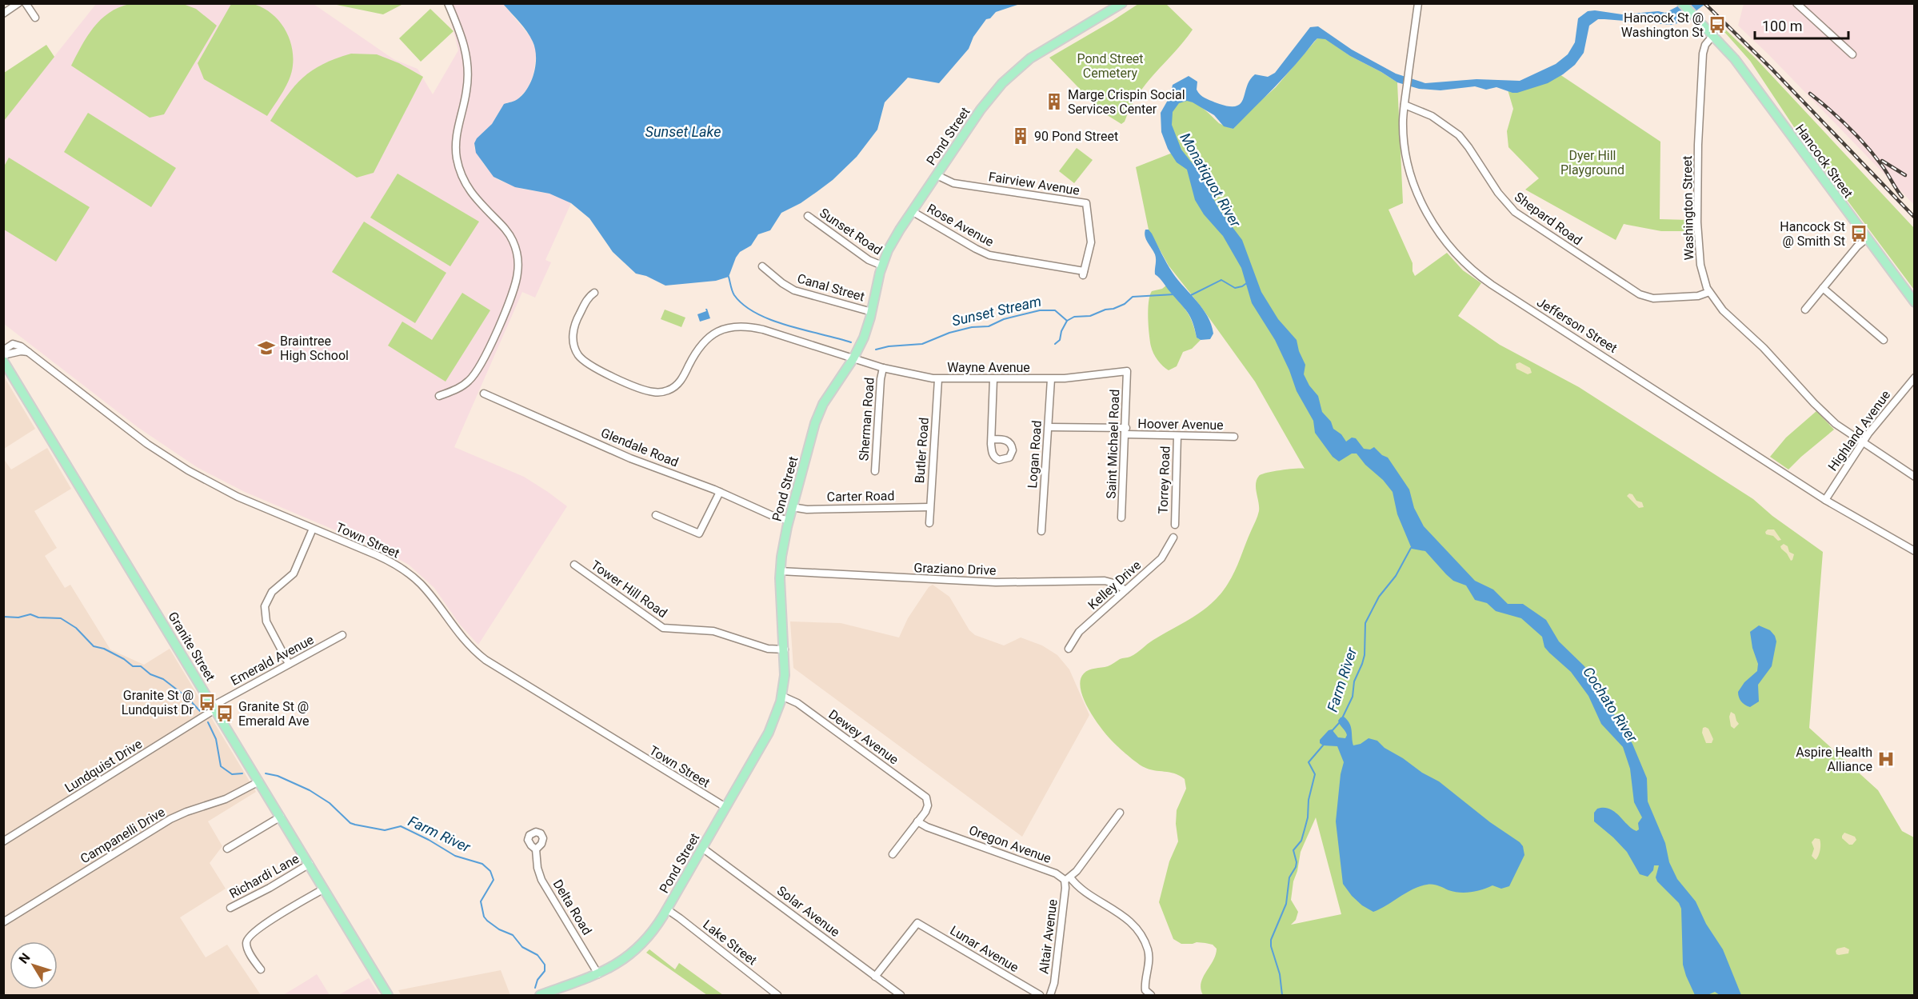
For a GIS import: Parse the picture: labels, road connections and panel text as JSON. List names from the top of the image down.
{
  "streets": {
    "main road": ["Pond Street", "Hancock Street", "Granite Street"],
    "street": [
      "Fairview Avenue",
      "Washington Street",
      "Shepard Road",
      "Rose Avenue",
      "Sunset Road",
      "Canal Street",
      "Jefferson Street",
      "Wayne Avenue",
      "Sherman Road",
      "Hoover Avenue",
      "Highland Avenue",
      "Saint Michael Road",
      "Glendale Road",
      "Butler Road",
      "Logan Road",
      "Torrey Road",
      "Carter Road",
      "Town Street",
      "Graziano Drive",
      "Kelley Drive",
      "Tower Hill Road",
      "Emerald Avenue",
      "Dewey Avenue",
      "Lundquist Drive",
      "Campanelli Drive",
      "Oregon Avenue",
      "Richardi Lane",
      "Delta Road",
      "Solar Avenue",
      "Altair Avenue",
      "Lake Street",
      "Lunar Avenue"
    ]
  },
  "crossings": [
    ["Pond Street", "Fairview Avenue"],
    ["Pond Street", "Rose Avenue"],
    ["Pond Street", "Sunset Road"],
    ["Pond Street", "Canal Street"],
    ["Pond Street", "Wayne Avenue"],
    ["Pond Street", "Glendale Road"],
    ["Pond Street", "Carter Road"],
    ["Pond Street", "Town Street"],
    ["Pond Street", "Graziano Drive"],
    ["Pond Street", "Tower Hill Road"],
    ["Pond Street", "Dewey Avenue"],
    ["Pond Street", "Delta Road"],
    ["Pond Street", "Solar Avenue"],
    ["Pond Street", "Lake Street"],
    ["Hancock Street", "Washington Street"],
    ["Fairview Avenue", "Rose Avenue"],
    ["Washington Street", "Shepard Road"],
    ["Washington Street", "Highland Avenue"],
    ["Shepard Road", "Jefferson Street"],
    ["Jefferson Street", "Highland Avenue"],
    ["Wayne Avenue", "Sherman Road"],
    ["Wayne Avenue", "Saint Michael Road"],
    ["Wayne Avenue", "Butler Road"],
    ["Wayne Avenue", "Logan Road"],
    ["Hoover Avenue", "Saint Michael Road"],
    ["Hoover Avenue", "Logan Road"],
    ["Hoover Avenue", "Torrey Road"],
    ["Butler Road", "Carter Road"],
    ["Graziano Drive", "Kelley Drive"],
    ["Granite Street", "Emerald Avenue"],
    ["Granite Street", "Lundquist Drive"],
    ["Granite Street", "Campanelli Drive"],
    ["Granite Street", "Richardi Lane"],
    ["Emerald Avenue", "Lundquist Drive"],
    ["Dewey Avenue", "Oregon Avenue"],
    ["Oregon Avenue", "Altair Avenue"],
    ["Solar Avenue", "Lunar Avenue"]
  ],
  "water": [
    "Sunset Lake",
    "Monatiquot River",
    "Sunset Stream",
    "Farm River",
    "Cochato River"
  ],
  "parks": ["Pond Street Cemetery", "Dyer Hill Playground"],
  "places": {
    "bus stop": [
      "Hancock St @ Washington St",
      "Hancock St @ Smith St",
      "Granite St @ Lundquist Dr",
      "Granite St @ Emerald Ave"
    ],
    "building": ["Marge Crispin Social Services Center", "90 Pond Street"],
    "school or university": ["Braintree High School"],
    "hospital": ["Aspire Health Alliance"]
  },
  "scale_bar": "100 m",
  "north": "top left"
}
